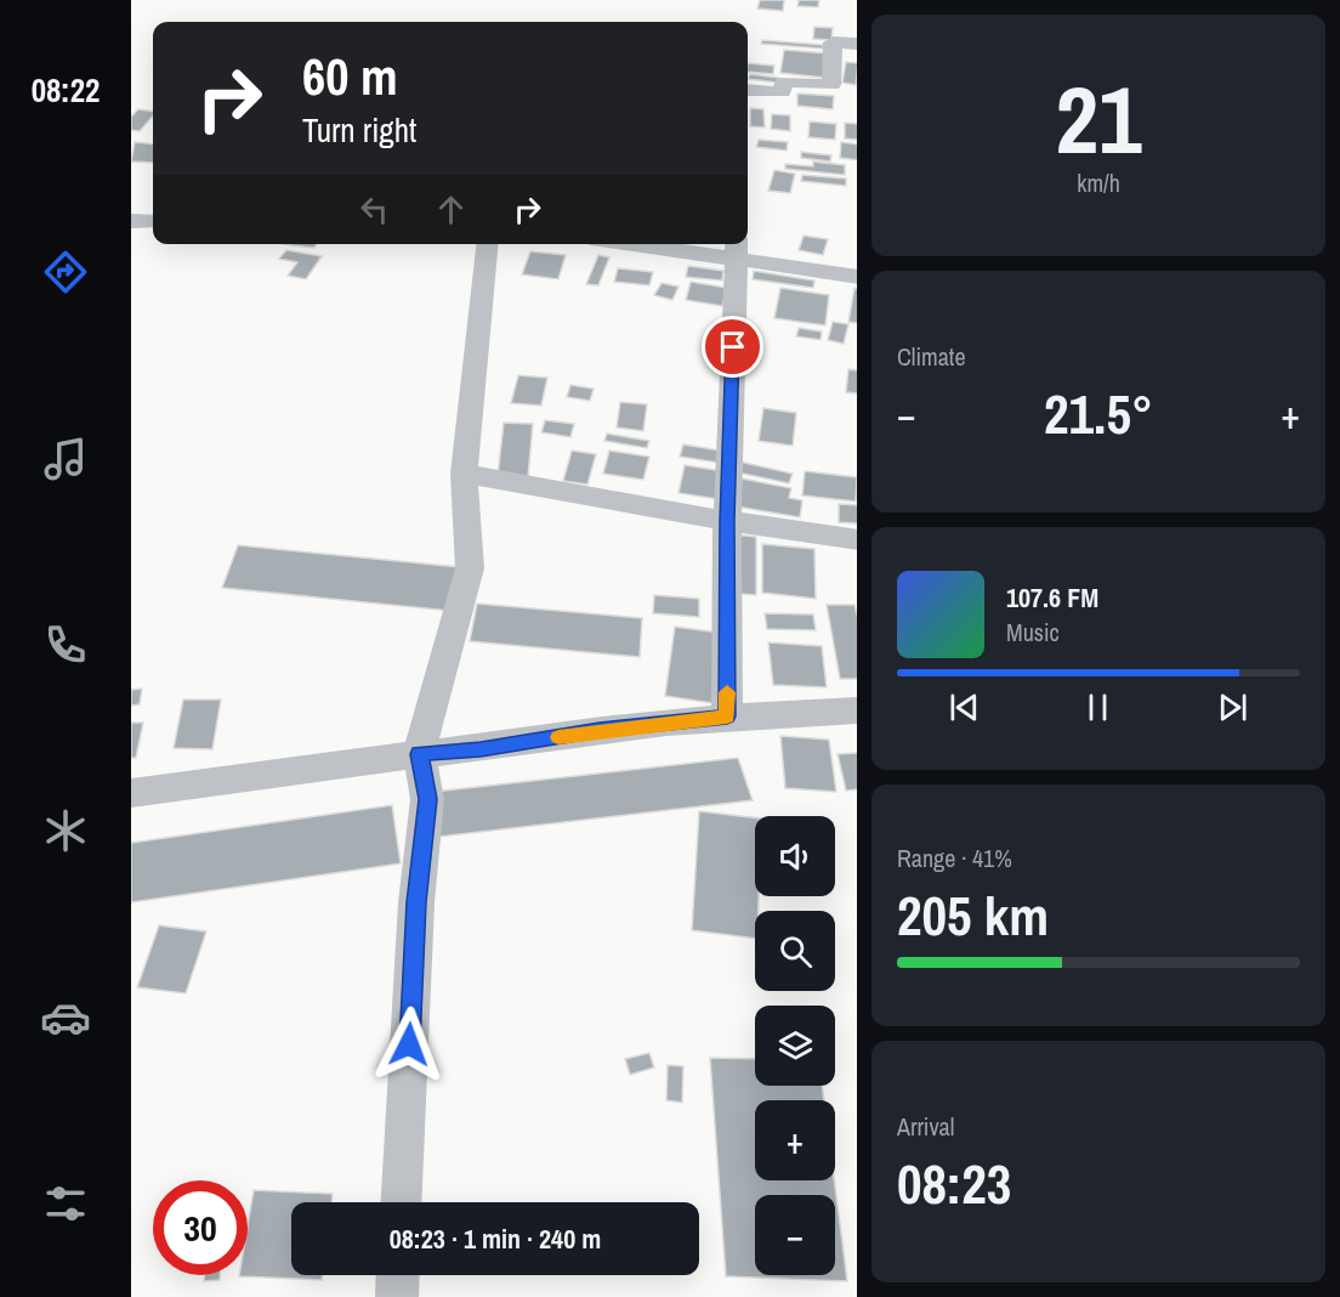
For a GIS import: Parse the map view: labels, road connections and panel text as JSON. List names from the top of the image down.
{
  "page": {
    "tabs": "08:22",
    "tile": [
      ["21", "km/h"],
      "Climate",
      ["Range · 41%", "205 km"],
      ["Arrival", "08:23"]
    ],
    "turn": ["60 m", "Turn right"],
    "heat": ["−", "21.5°", "+"],
    "song": ["107.6 FM", "Music"],
    "map_buttons": ["+", "−"],
    "limit": "30",
    "trip": "08:23 · 1 min · 240 m"
  }
}
